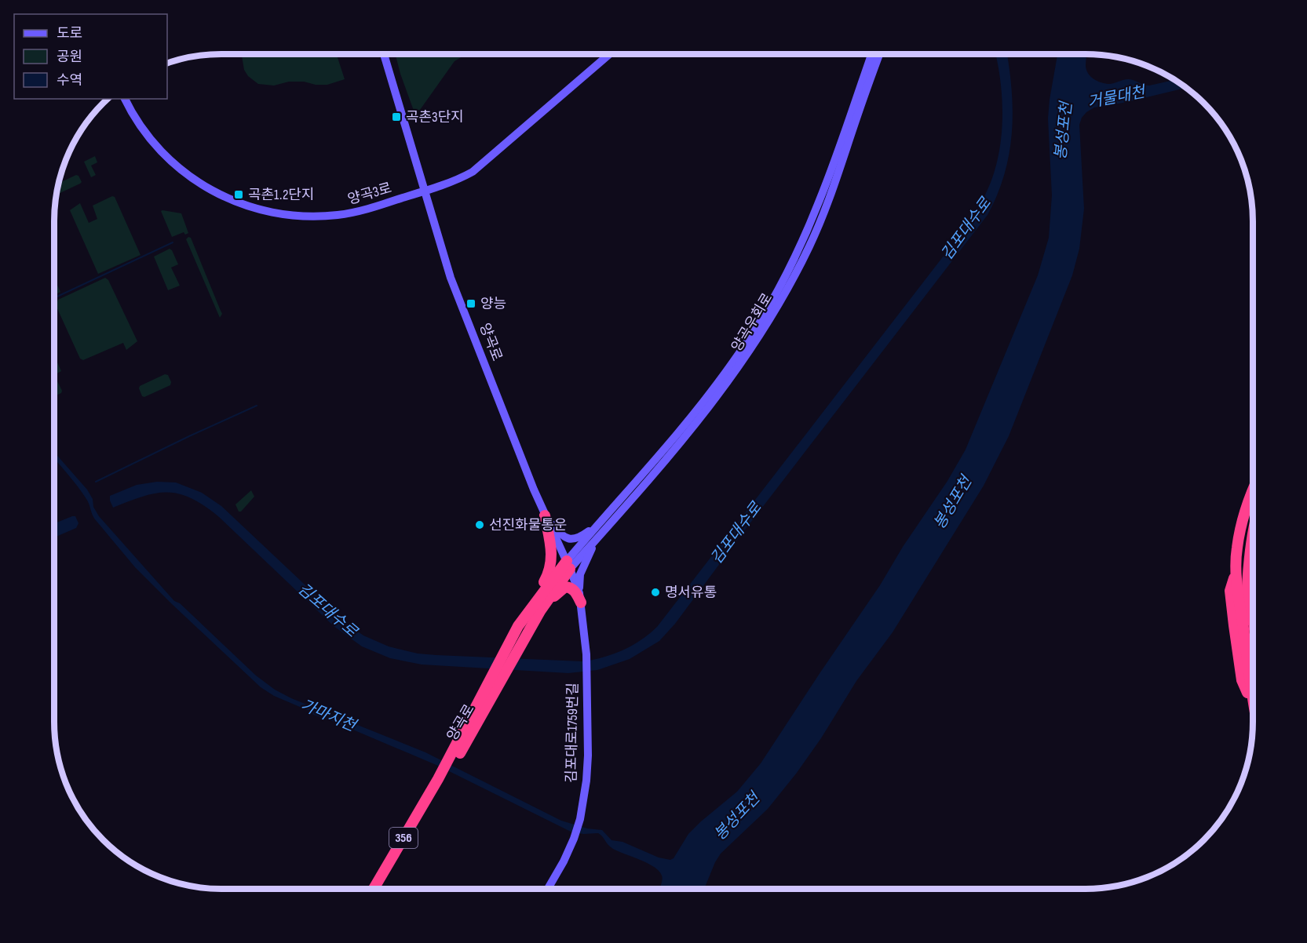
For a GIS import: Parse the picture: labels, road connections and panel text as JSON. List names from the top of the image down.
{
  "streets": {
    "highway": ["양곡로", "356"],
    "street": ["양곡3로", "양곡우회로", "김포대로1759번길"]
  },
  "crossings": [
    ["양곡3로", "양곡로"],
    ["양곡우회로", "양곡로"],
    ["양곡우회로", "356"],
    ["양곡로", "356"]
  ],
  "water": [
    "거물대천",
    "봉성포천",
    "김포대수로",
    "가마지천"
  ],
  "places": {
    "transit": ["곡촌3단지", "곡촌1.2단지", "양능"],
    "other": ["선진화물통운", "명서유통"]
  },
  "legend": ["도로", "공원", "수역"]
}
